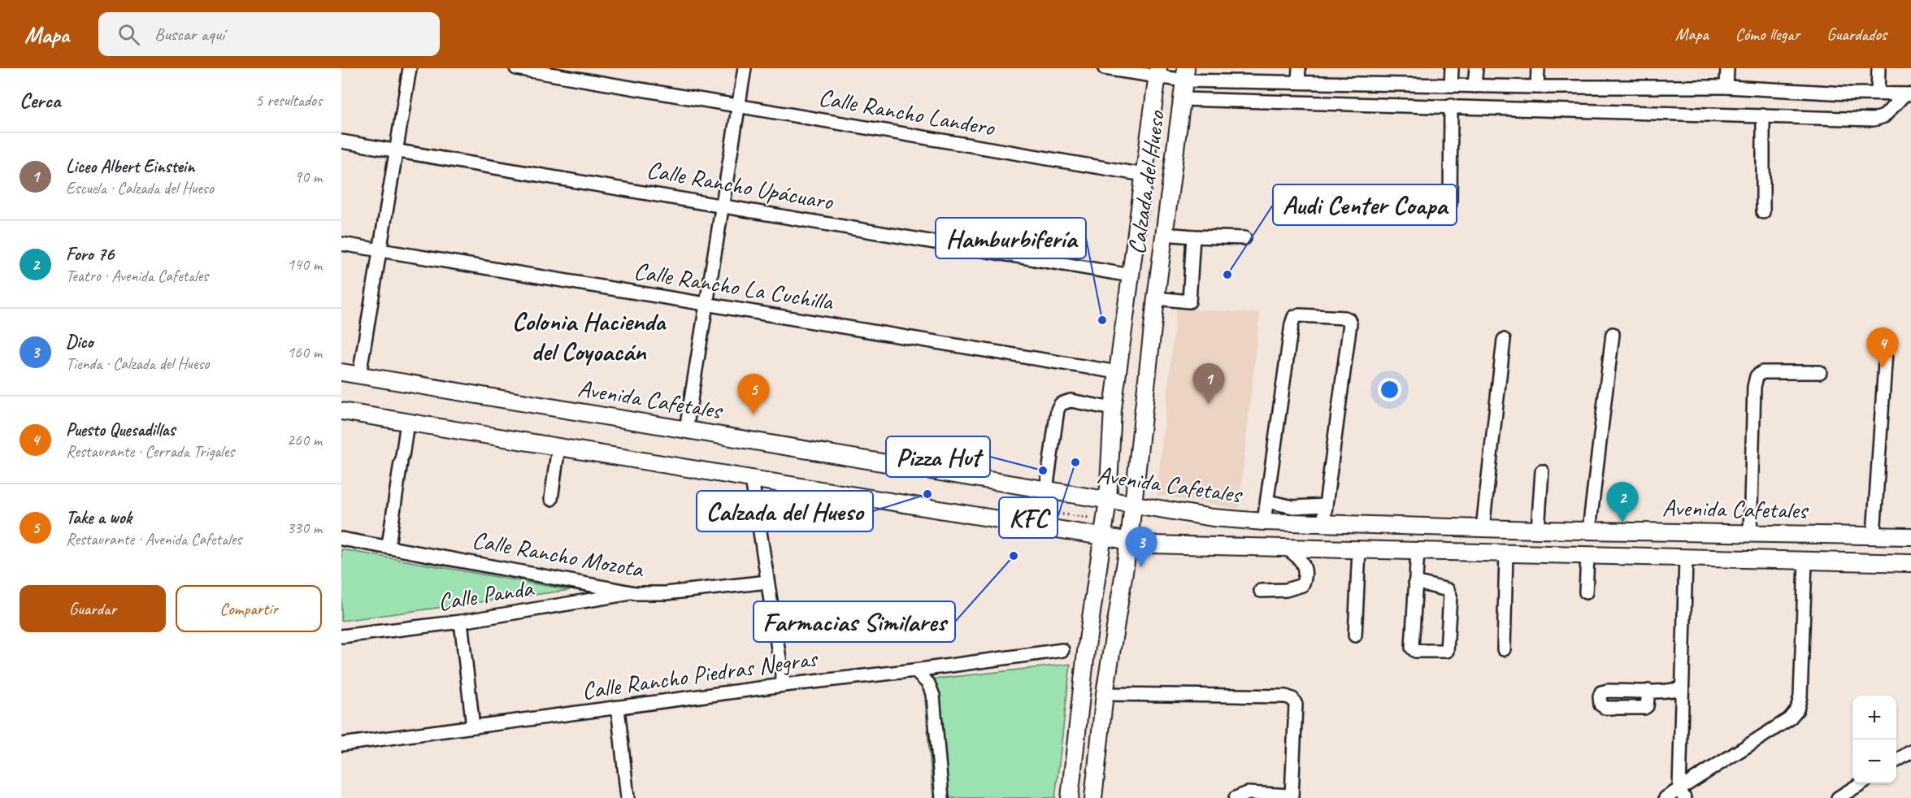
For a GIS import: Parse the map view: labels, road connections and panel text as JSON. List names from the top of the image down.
{
  "streets": {
    "main road": ["Calzada del Hueso", "Avenida Cafetales"],
    "street": [
      "Calle Rancho Landero",
      "Calle Rancho Upácuaro",
      "Calle Rancho La Cuchilla",
      "Calle Rancho Mozota",
      "Calle Panda",
      "Calle Rancho Piedras Negras"
    ]
  },
  "crossings": [
    ["Calle Rancho Landero", "Calzada del Hueso"],
    ["Calzada del Hueso", "Calle Rancho Upácuaro"],
    ["Calzada del Hueso", "Calle Rancho La Cuchilla"],
    ["Calzada del Hueso", "Avenida Cafetales"],
    ["Calle Rancho Mozota", "Calle Panda"]
  ],
  "districts": ["Colonia Hacienda del Coyoacán"],
  "places": [
    "Audi Center Coapa",
    "Hamburbifería",
    "KFC",
    "Pizza Hut",
    "Calzada del Hueso",
    "Farmacias Similares"
  ],
  "page": {
    "header": "Mapa",
    "search": "Buscar aquí",
    "nav": ["Mapa", "Cómo llegar", "Guardados"],
    "heading": ["Cerca", "5 resultados"],
    "list": [
      {
        "mark": "1",
        "name": "Liceo Albert Einstein",
        "note": "Escuela · Calzada del Hueso",
        "value": "90 m"
      },
      {
        "mark": "2",
        "name": "Foro 76",
        "note": "Teatro · Avenida Cafetales",
        "value": "140 m"
      },
      {
        "mark": "3",
        "name": "Dico",
        "note": "Tienda · Calzada del Hueso",
        "value": "160 m"
      },
      {
        "mark": "4",
        "name": "Puesto Quesadillas",
        "note": "Restaurante · Cerrada Trigales",
        "value": "260 m"
      },
      {
        "mark": "5",
        "name": "Take a wok",
        "note": "Restaurante · Avenida Cafetales",
        "value": "330 m"
      }
    ],
    "pins": [
      "4",
      "1",
      "5",
      "2",
      "3"
    ],
    "buttons": ["Guardar", "Compartir"],
    "map_buttons": ["+", "−"]
  }
}
